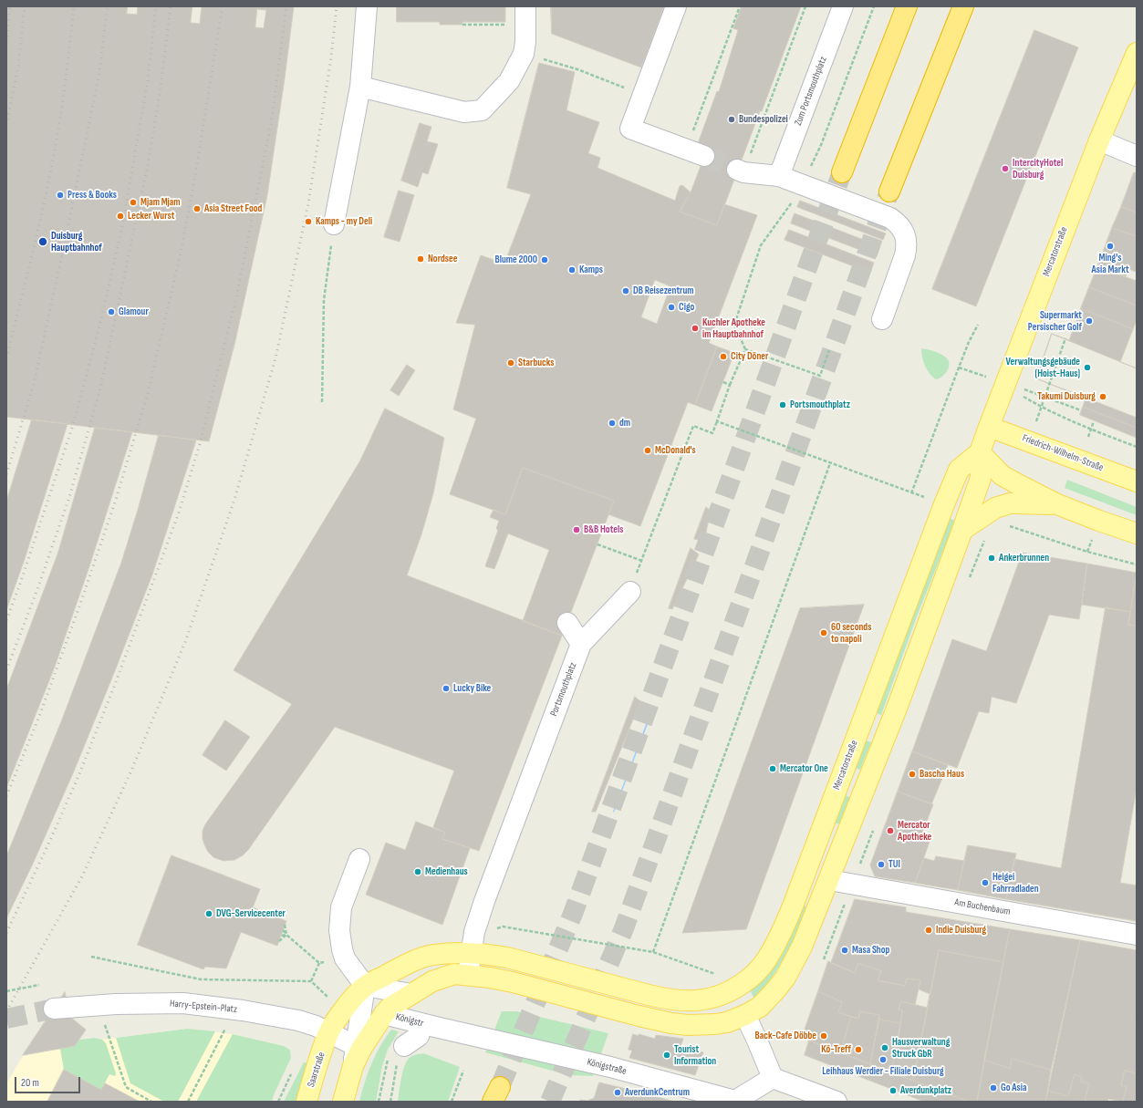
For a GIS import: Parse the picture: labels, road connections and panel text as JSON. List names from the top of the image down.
{
  "streets": {
    "main road": ["Mercatorstraße", "Friedrich-Wilhelm-Straße", "Saarstraße"],
    "street": [
      "Zum Portsmouthplatz",
      "Portsmouthplatz",
      "Am Buchenbaum",
      "Harry-Epstein-Platz",
      "Königstr",
      "Königstraße"
    ]
  },
  "crossings": [
    ["Mercatorstraße", "Friedrich-Wilhelm-Straße"],
    ["Mercatorstraße", "Portsmouthplatz"],
    ["Mercatorstraße", "Am Buchenbaum"],
    ["Harry-Epstein-Platz", "Saarstraße"],
    ["Königstr", "Königstraße"]
  ],
  "places": [
    "Bundespolizei",
    "IntercityHotel Duisburg",
    "Press & Books",
    "Mjam Mjam",
    "Asia Street Food",
    "Lecker Wurst",
    "Kamps - my Deli",
    "Duisburg Hauptbahnhof",
    "Ming's Asia Markt",
    "Nordsee",
    "Blume 2000",
    "Kamps",
    "DB Reisezentrum",
    "Cigo",
    "Glamour",
    "Supermarkt Persischer Golf",
    "Kuchler Apotheke im Hauptbahnhof",
    "City Döner",
    "Starbucks",
    "Verwaltungsgebäude (Hoist-Haus)",
    "Takumi Duisburg",
    "Portsmouthplatz",
    "dm",
    "McDonald's",
    "B&B Hotels",
    "Ankerbrunnen",
    "60 seconds to napoli",
    "Lucky Bike",
    "Mercator One",
    "Bascha Haus",
    "Mercator Apotheke",
    "TUI",
    "Medienhaus",
    "Heigei Fahrradladen",
    "DVG-Servicecenter",
    "Indie Duisburg",
    "Masa Shop",
    "Back-Cafe Döbbe",
    "Hausverwaltung Struck GbR",
    "Kö-Treff",
    "Tourist Information",
    "Leihhaus Werdier - Filiale Duisburg",
    "Go Asia",
    "Averdunkplatz",
    "AverdunkCentrum"
  ],
  "scale_bar": "20 m"
}
